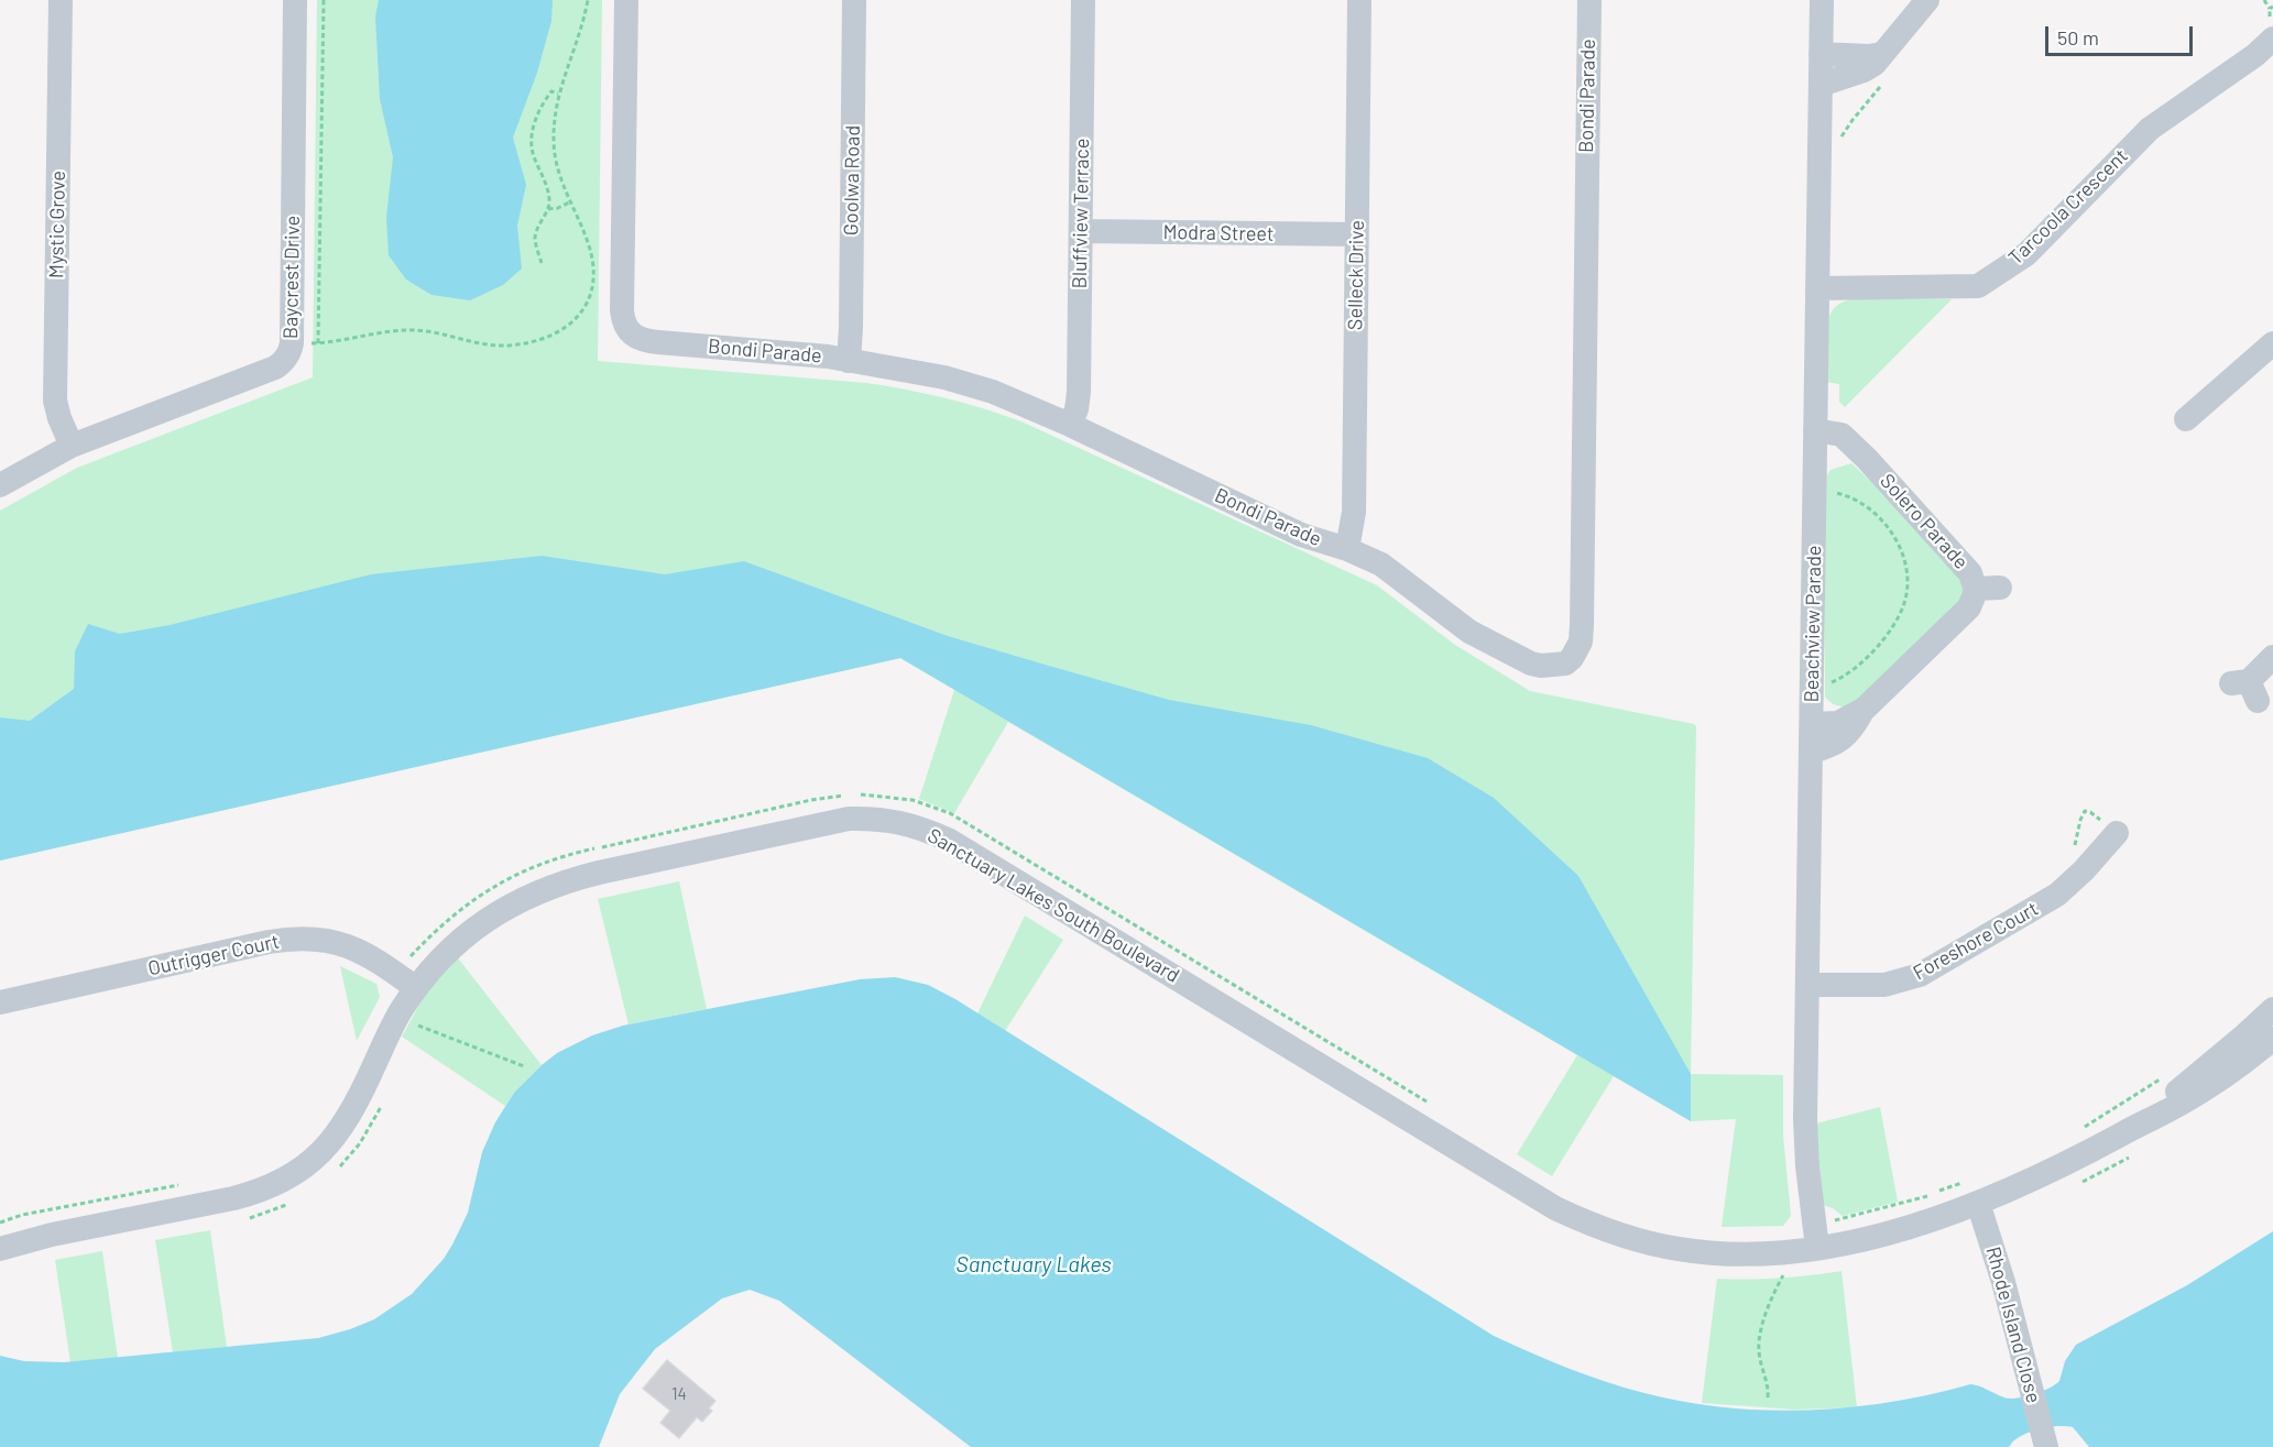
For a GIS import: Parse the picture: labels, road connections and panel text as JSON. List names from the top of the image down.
{
  "streets": {
    "street": [
      "Bondi Parade",
      "Goolwa Road",
      "Tarcoola Crescent",
      "Bluffview Terrace",
      "Mystic Grove",
      "Modra Street",
      "Selleck Drive",
      "Baycrest Drive",
      "Solero Parade",
      "Beachview Parade",
      "Sanctuary Lakes South Boulevard",
      "Foreshore Court",
      "Outrigger Court",
      "Rhode Island Close"
    ]
  },
  "crossings": [
    ["Bondi Parade", "Goolwa Road"],
    ["Bondi Parade", "Bluffview Terrace"],
    ["Bondi Parade", "Selleck Drive"],
    ["Tarcoola Crescent", "Beachview Parade"],
    ["Bluffview Terrace", "Modra Street"],
    ["Mystic Grove", "Baycrest Drive"],
    ["Modra Street", "Selleck Drive"],
    ["Solero Parade", "Beachview Parade"],
    ["Beachview Parade", "Sanctuary Lakes South Boulevard"],
    ["Beachview Parade", "Foreshore Court"],
    ["Sanctuary Lakes South Boulevard", "Outrigger Court"],
    ["Sanctuary Lakes South Boulevard", "Rhode Island Close"]
  ],
  "water": ["Sanctuary Lakes"],
  "house_numbers": ["14"],
  "scale_bar": "50 m"
}
